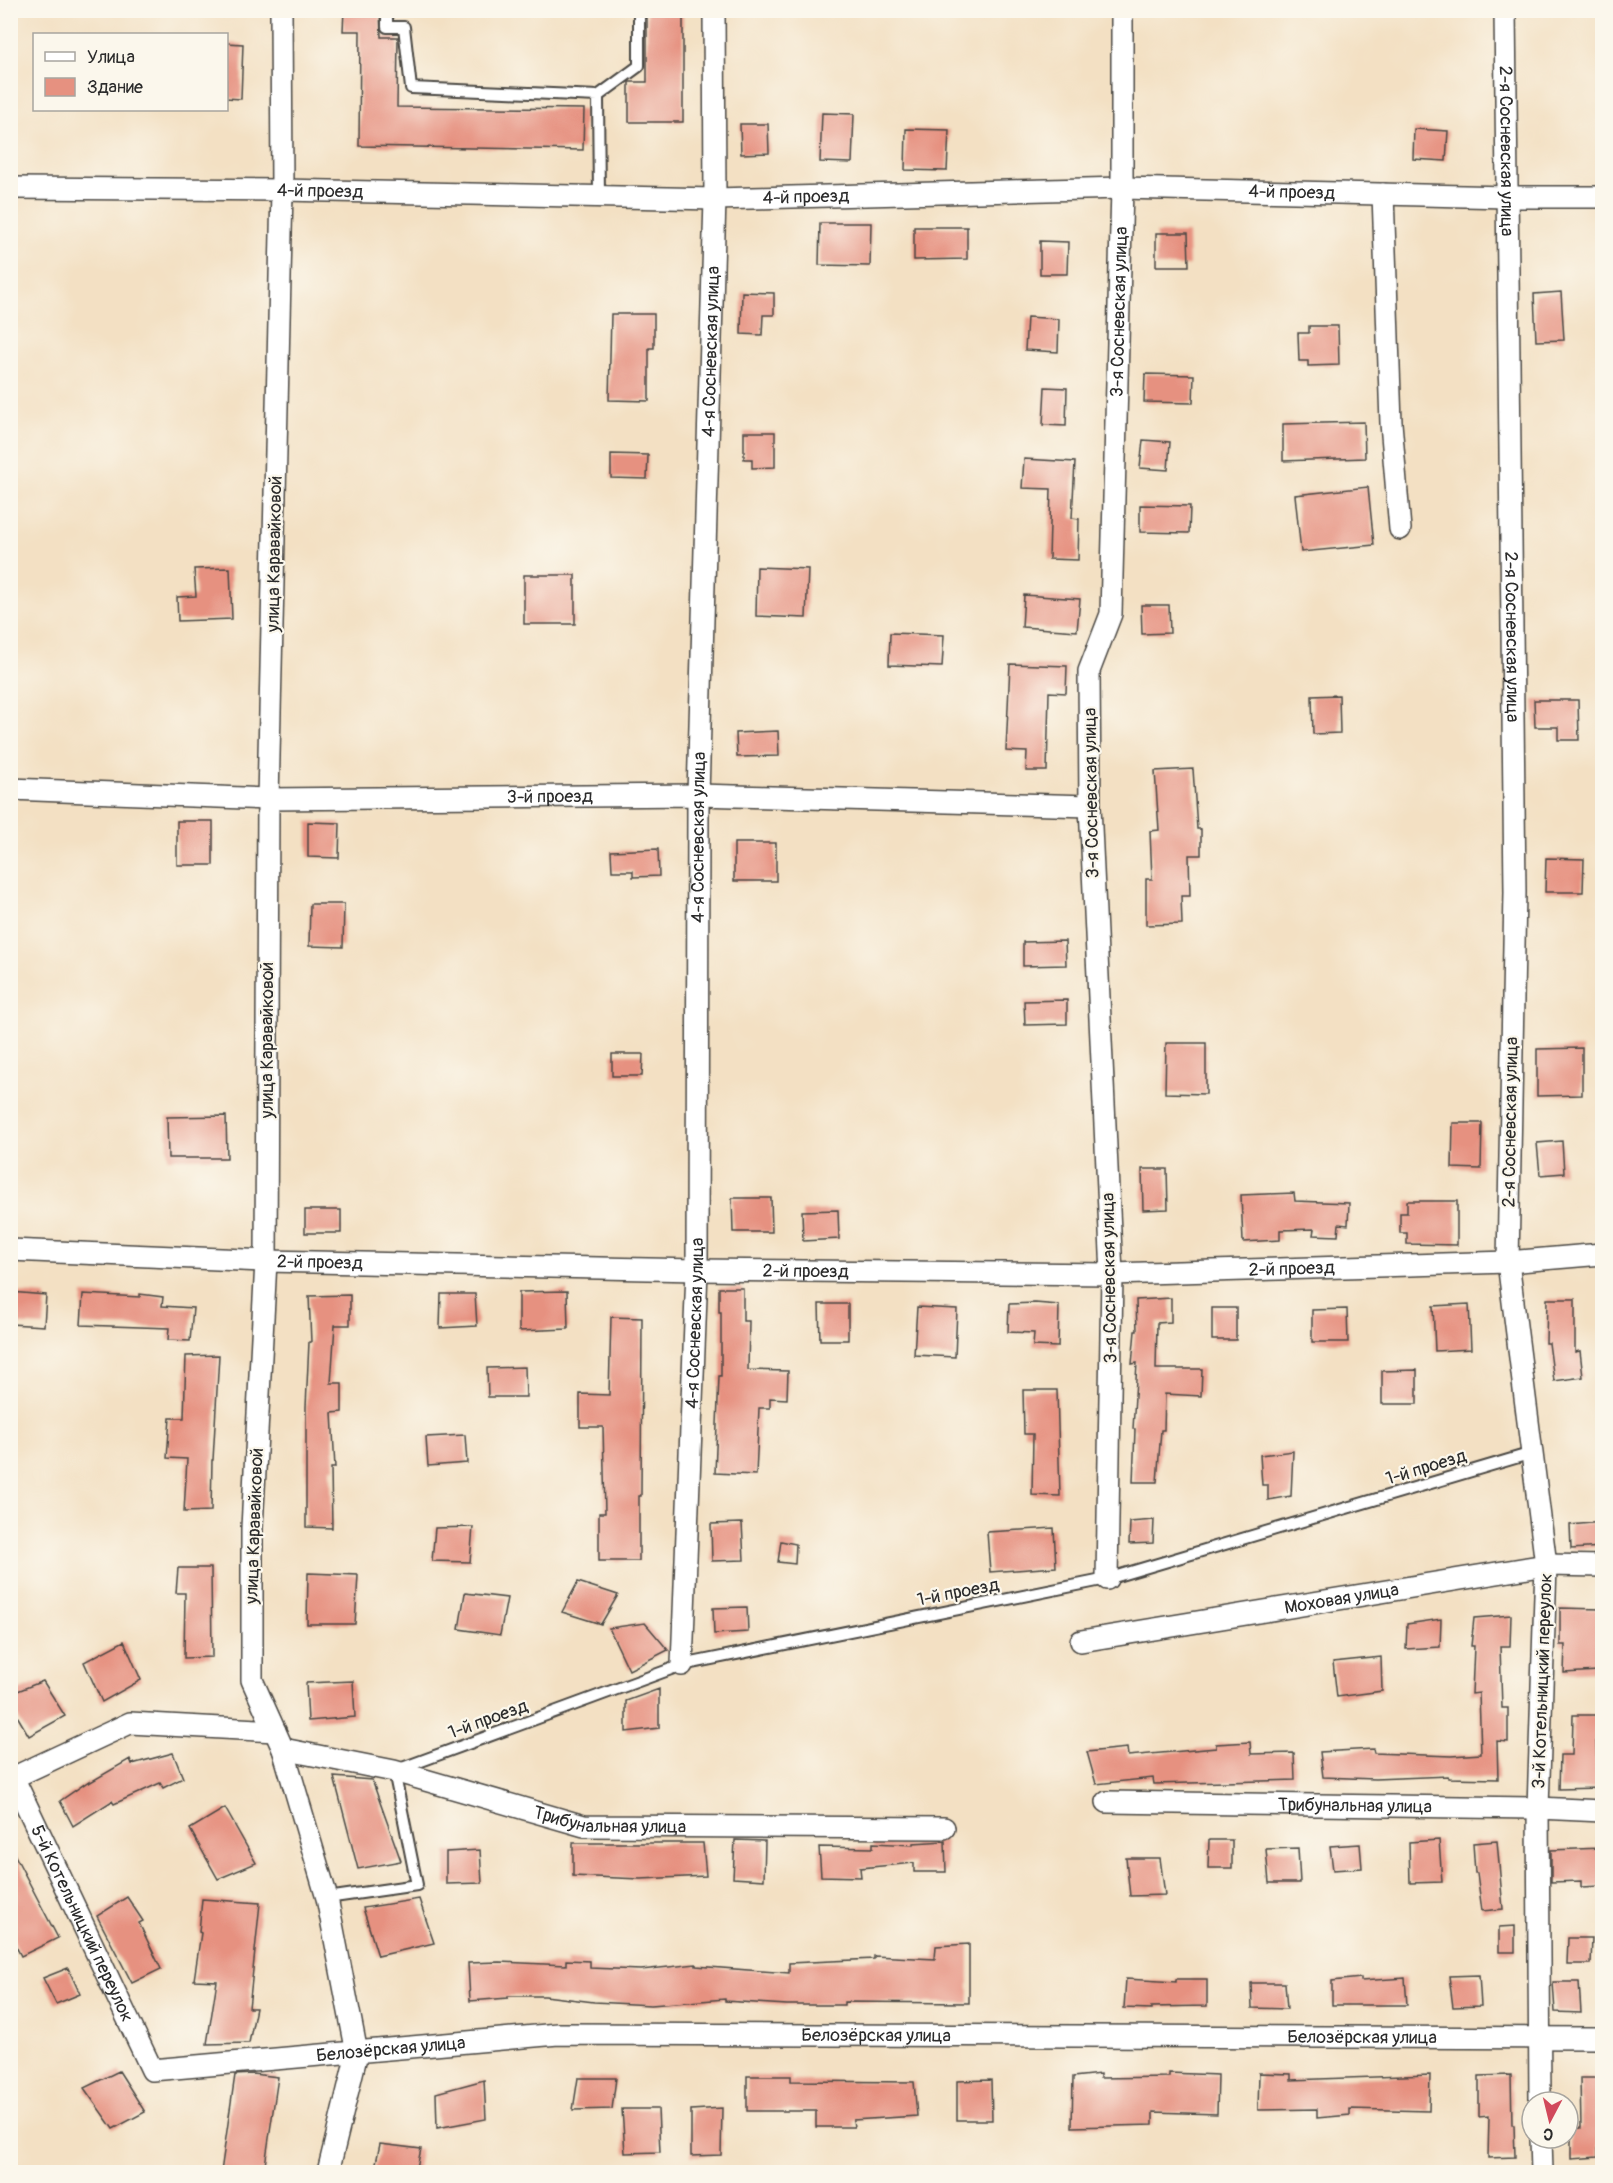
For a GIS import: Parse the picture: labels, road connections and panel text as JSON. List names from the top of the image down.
{
  "streets": {
    "street": [
      "2-я Сосневская улица",
      "4-й проезд",
      "3-я Сосневская улица",
      "4-я Сосневская улица",
      "улица Каравайковой",
      "3-й проезд",
      "2-й проезд",
      "Моховая улица",
      "3-й Котельницкий переулок",
      "Трибунальная улица",
      "5-й Котельницкий переулок",
      "Белозёрская улица"
    ],
    "lane": ["1-й проезд"]
  },
  "crossings": [
    ["2-я Сосневская улица", "4-й проезд"],
    ["2-я Сосневская улица", "2-й проезд"],
    ["2-я Сосневская улица", "3-й Котельницкий переулок"],
    ["4-й проезд", "3-я Сосневская улица"],
    ["4-й проезд", "4-я Сосневская улица"],
    ["4-й проезд", "улица Каравайковой"],
    ["3-я Сосневская улица", "3-й проезд"],
    ["3-я Сосневская улица", "2-й проезд"],
    ["3-я Сосневская улица", "1-й проезд"],
    ["4-я Сосневская улица", "3-й проезд"],
    ["4-я Сосневская улица", "2-й проезд"],
    ["4-я Сосневская улица", "1-й проезд"],
    ["улица Каравайковой", "3-й проезд"],
    ["улица Каравайковой", "2-й проезд"],
    ["улица Каравайковой", "Трибунальная улица"],
    ["улица Каравайковой", "Белозёрская улица"],
    ["2-й проезд", "3-й Котельницкий переулок"],
    ["1-й проезд", "3-й Котельницкий переулок"],
    ["1-й проезд", "Трибунальная улица"],
    ["Моховая улица", "3-й Котельницкий переулок"],
    ["3-й Котельницкий переулок", "Трибунальная улица"],
    ["3-й Котельницкий переулок", "Белозёрская улица"],
    ["Трибунальная улица", "5-й Котельницкий переулок"],
    ["5-й Котельницкий переулок", "Белозёрская улица"]
  ],
  "legend": ["Улица", "Здание"],
  "north": "bottom"
}
